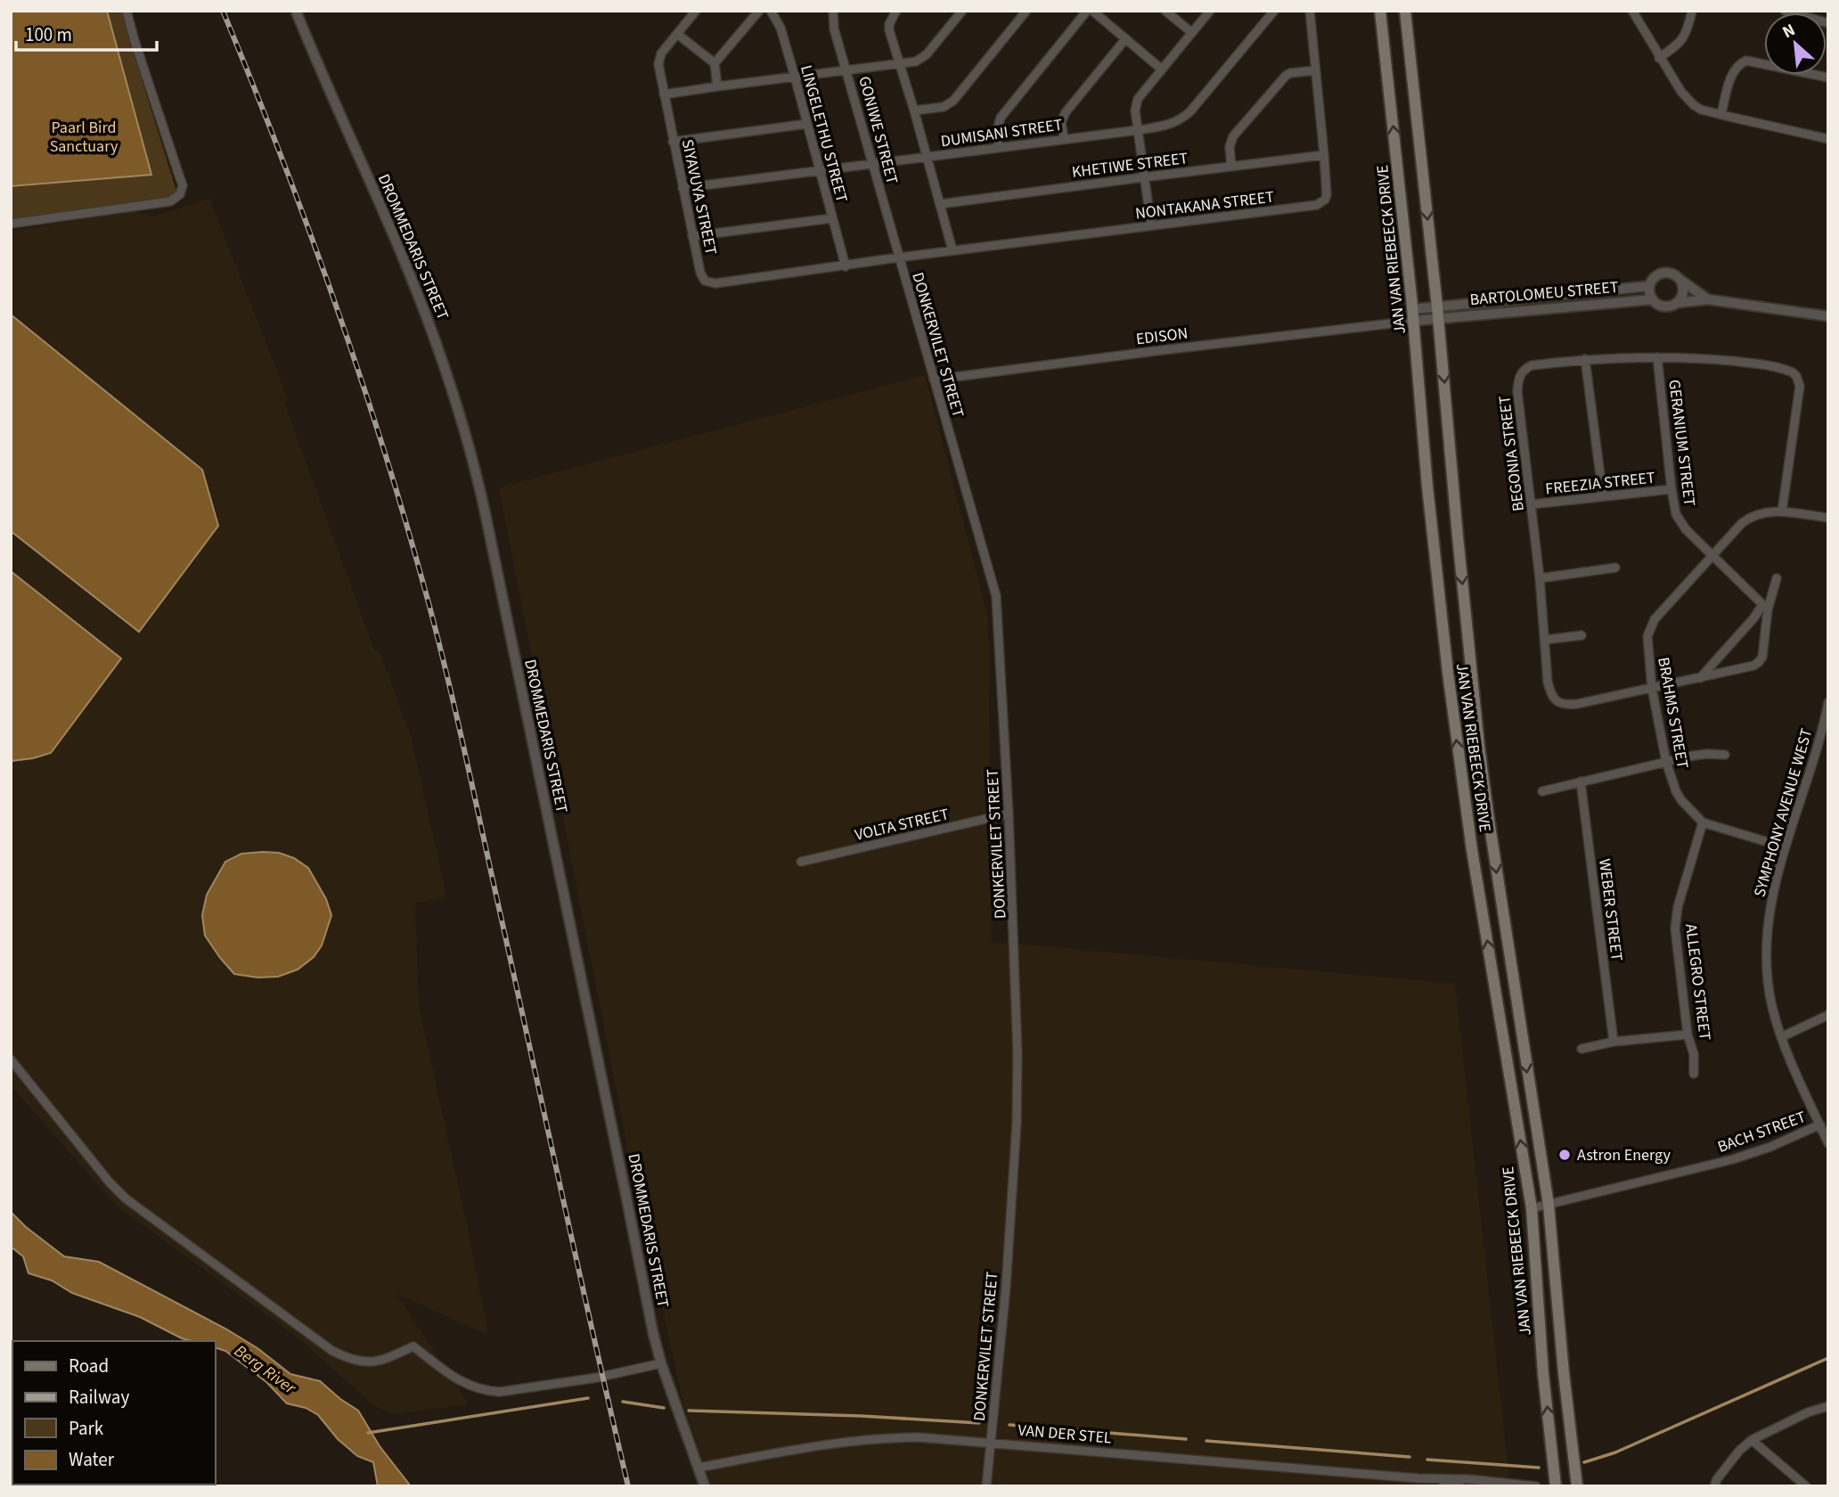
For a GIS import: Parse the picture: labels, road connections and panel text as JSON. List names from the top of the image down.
{
  "streets": {
    "main road": ["JAN VAN RIEBEECK DRIVE"],
    "street": [
      "GONIWE STREET",
      "DUMISANI STREET",
      "LINGELETHU STREET",
      "KHETIWE STREET",
      "SIYAVUYA STREET",
      "NONTAKANA STREET",
      "DROMMEDARIS STREET",
      "BARTOLOMEU STREET",
      "EDISON",
      "DONKERVILET STREET",
      "GERANIUM STREET",
      "BEGONIA STREET",
      "FREEZIA STREET",
      "BRAHMS STREET",
      "SYMPHONY AVENUE WEST",
      "VOLTA STREET",
      "WEBER STREET",
      "ALLEGRO STREET",
      "BACH STREET",
      "VAN DER STEL"
    ]
  },
  "crossings": [
    ["GONIWE STREET", "DUMISANI STREET"],
    ["GONIWE STREET", "SIYAVUYA STREET"],
    ["GONIWE STREET", "NONTAKANA STREET"],
    ["GONIWE STREET", "DONKERVILET STREET"],
    ["DUMISANI STREET", "LINGELETHU STREET"],
    ["DUMISANI STREET", "SIYAVUYA STREET"],
    ["LINGELETHU STREET", "SIYAVUYA STREET"],
    ["KHETIWE STREET", "NONTAKANA STREET"],
    ["SIYAVUYA STREET", "NONTAKANA STREET"],
    ["SIYAVUYA STREET", "DONKERVILET STREET"],
    ["NONTAKANA STREET", "DONKERVILET STREET"],
    ["DROMMEDARIS STREET", "VAN DER STEL"],
    ["JAN VAN RIEBEECK DRIVE", "BARTOLOMEU STREET"],
    ["JAN VAN RIEBEECK DRIVE", "EDISON"],
    ["JAN VAN RIEBEECK DRIVE", "BACH STREET"],
    ["EDISON", "DONKERVILET STREET"],
    ["DONKERVILET STREET", "VOLTA STREET"],
    ["DONKERVILET STREET", "VAN DER STEL"],
    ["GERANIUM STREET", "BEGONIA STREET"],
    ["GERANIUM STREET", "FREEZIA STREET"],
    ["GERANIUM STREET", "BRAHMS STREET"],
    ["BEGONIA STREET", "FREEZIA STREET"],
    ["BEGONIA STREET", "BRAHMS STREET"],
    ["BRAHMS STREET", "SYMPHONY AVENUE WEST"],
    ["BRAHMS STREET", "ALLEGRO STREET"],
    ["SYMPHONY AVENUE WEST", "BACH STREET"]
  ],
  "water": ["Berg River"],
  "parks": ["Paarl Bird Sanctuary"],
  "places": ["Astron Energy"],
  "legend": [
    "Road",
    "Railway",
    "Park",
    "Water"
  ],
  "scale_bar": "100 m",
  "north": "top left"
}
